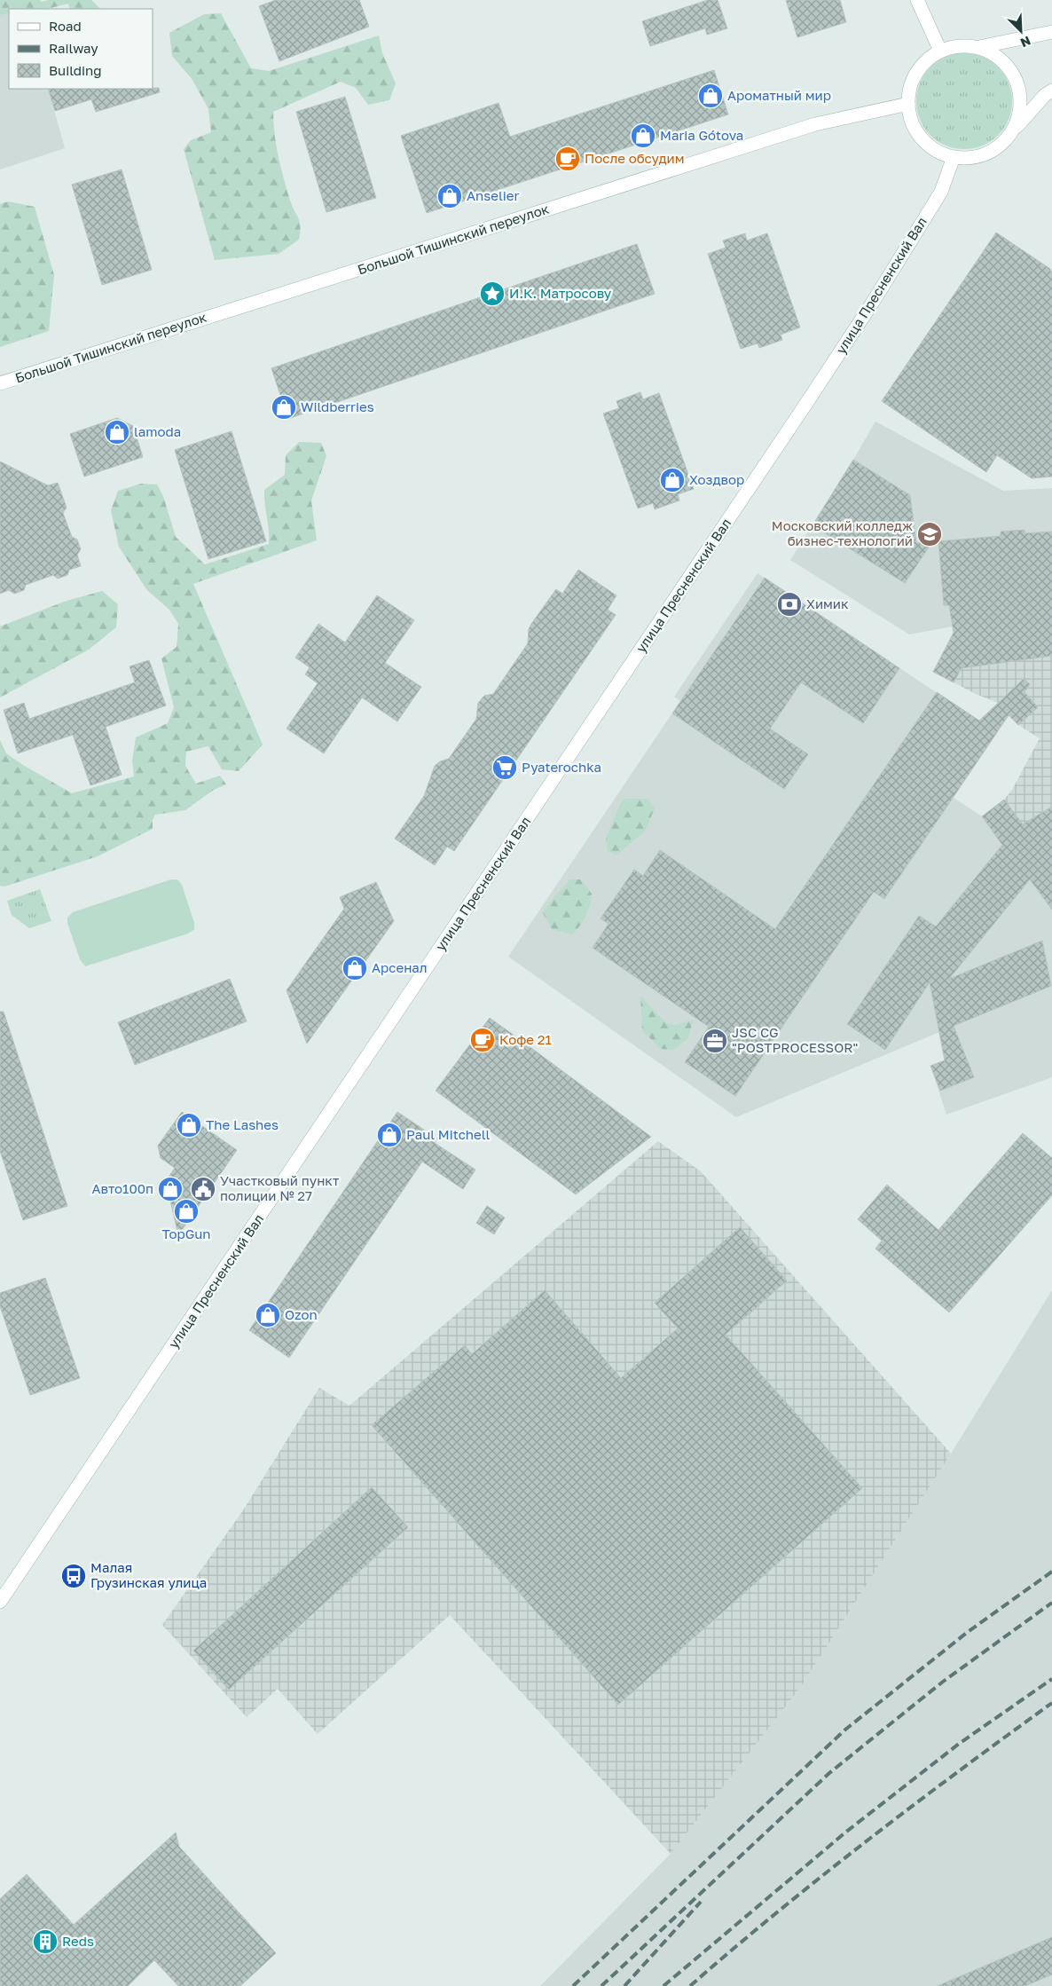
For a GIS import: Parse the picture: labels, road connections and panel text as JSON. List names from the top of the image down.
{
  "streets": {
    "main road": ["Большой Тишинский переулок", "улица Пресненский Вал"]
  },
  "crossings": [
    ["Большой Тишинский переулок", "улица Пресненский Вал"]
  ],
  "places": {
    "shop": [
      "Ароматный мир",
      "Maria Gótova",
      "Anselier",
      "Wildberries",
      "lamoda",
      "Хоздвор",
      "Арсенал",
      "The Lashes",
      "Paul Mitchell",
      "Авто100п",
      "TopGun",
      "Ozon"
    ],
    "cafe": ["После обсудим", "Кофе 21"],
    "place": ["И.К. Матросову"],
    "school or university": ["Московский колледж бизнес-технологий"],
    "bank": ["Химик"],
    "supermarket": ["Pyaterochka"],
    "office": ["JSC CG \"POSTPROCESSOR\""],
    "public building": ["Участковый пункт полиции № 27"],
    "bus stop": ["Малая Грузинская улица"],
    "building": ["Reds"]
  },
  "legend": ["Road", "Railway", "Building"],
  "north": "bottom right"
}
